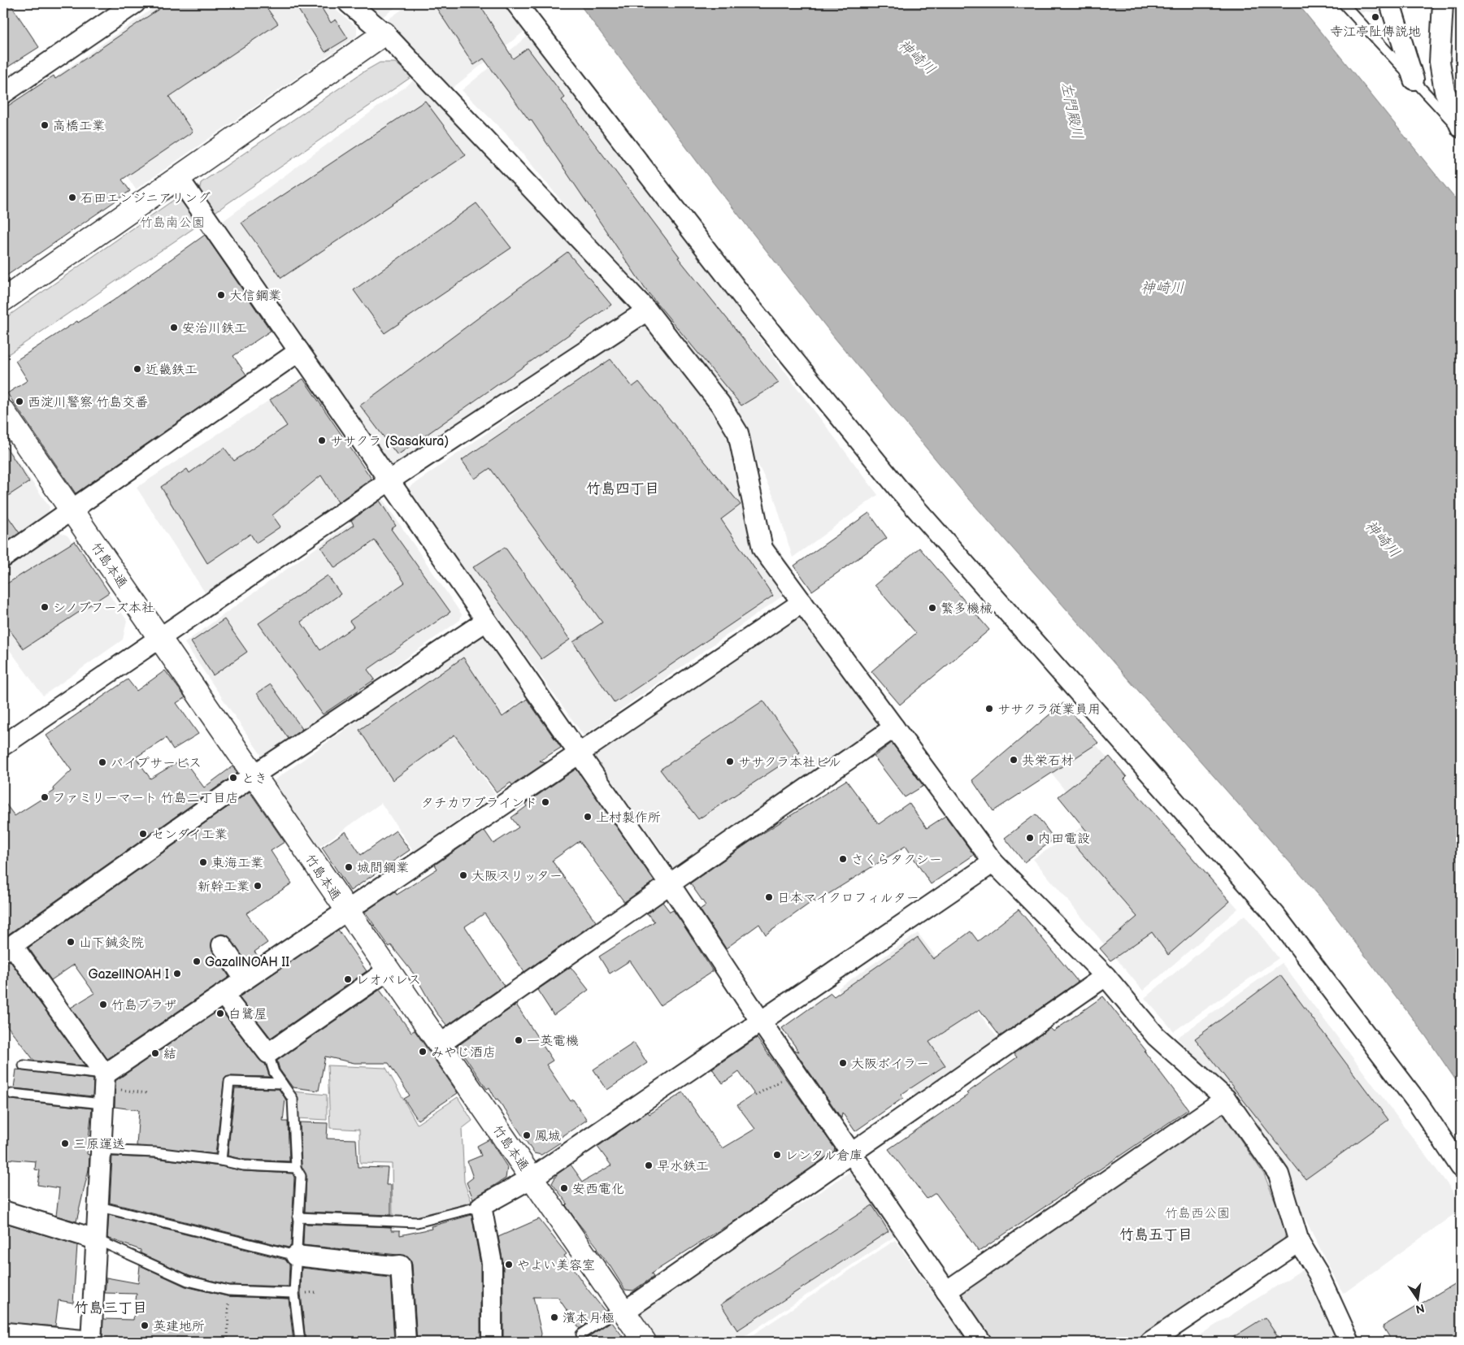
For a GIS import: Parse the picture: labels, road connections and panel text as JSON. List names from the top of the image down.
{
  "streets": {
    "street": ["竹島本通"]
  },
  "districts": ["竹島四丁目", "竹島五丁目", "竹島三丁目"],
  "water": ["神崎川", "左門殿川"],
  "parks": ["竹島南公園", "竹島西公園"],
  "places": [
    "寺江亭阯傳説地",
    "高橋工業",
    "石田エンジニアリング",
    "大信鋼業",
    "安治川鉄工",
    "近畿鉄工",
    "西淀川警察 竹島交番",
    "ササクラ (Sasakura)",
    "シノブフーズ本社",
    "繁多機械",
    "ササクラ従業員用",
    "共栄石材",
    "ササクラ本社ビル",
    "パイプサービス",
    "とき",
    "ファミリーマート 竹島二丁目店",
    "タチカワブラインド",
    "上村製作所",
    "センダイ工業",
    "内田電設",
    "さくらタクシー",
    "東海工業",
    "城間鋼業",
    "大阪スリッター",
    "新幹工業",
    "日本マイクロフィルター",
    "山下鍼灸院",
    "GazallNOAH II",
    "GazellNOAH I",
    "レオパレス",
    "竹島プラザ",
    "白鷺屋",
    "一英電機",
    "みやじ酒店",
    "結",
    "大阪ボイラー",
    "鳳城",
    "三原運送",
    "レンタル倉庫",
    "早水鉄工",
    "安西電化",
    "やよい美容室",
    "濱本月極",
    "英建地所"
  ],
  "north": "bottom"
}
